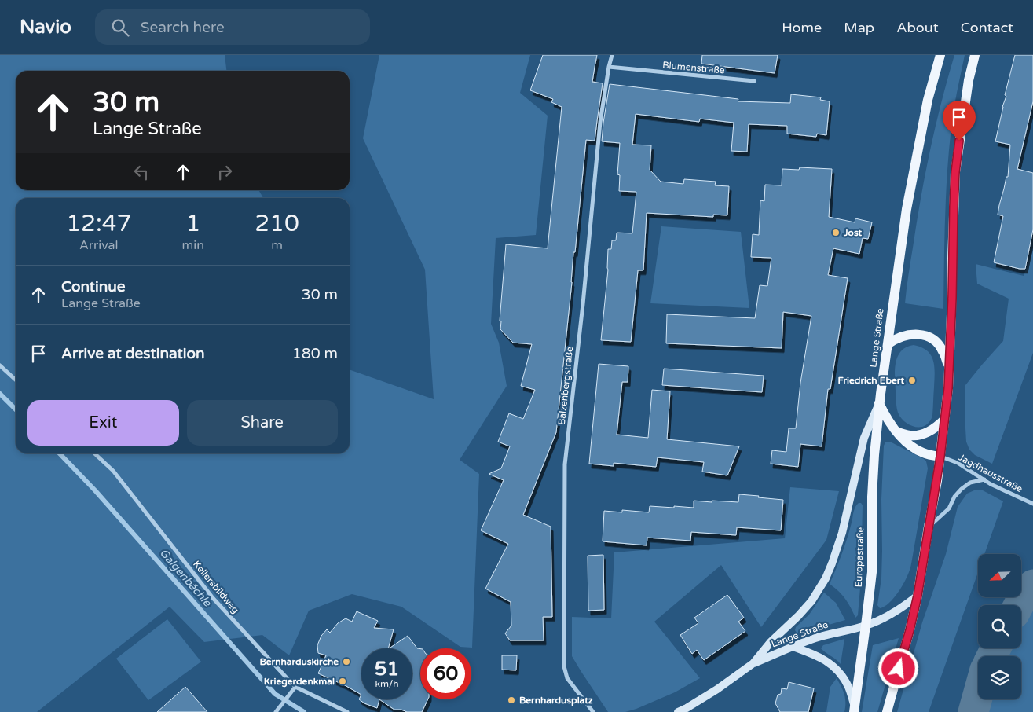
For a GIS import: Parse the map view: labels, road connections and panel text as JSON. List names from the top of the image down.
{
  "streets": {
    "main road": ["Lange Straße", "Europastraße"],
    "street": [
      "Blumenstraße",
      "Balzenbergstraße",
      "Jagdhausstraße",
      "Kellersbildweg"
    ]
  },
  "crossings": [
    ["Blumenstraße", "Balzenbergstraße"],
    ["Lange Straße", "Europastraße"]
  ],
  "water": ["Galgenbächle"],
  "places": [
    "Jost",
    "Friedrich Ebert",
    "Bernharduskirche",
    "Kriegerdenkmal",
    "Bernhardusplatz"
  ],
  "north": "bottom left",
  "page": {
    "header": "Navio",
    "search": "Search here",
    "nav": [
      "Home",
      "Map",
      "About",
      "Contact"
    ],
    "turn": ["30 m", "Lange Straße"],
    "eta": [
      "12:47",
      "Arrival",
      "1",
      "min",
      "210",
      "m"
    ],
    "list": [
      {
        "name": "Continue",
        "note": "Lange Straße",
        "value": "30 m"
      },
      {
        "name": "Arrive at destination",
        "value": "180 m"
      }
    ],
    "buttons": ["Exit", "Share"],
    "speed": "51 km/h",
    "limit": "60"
  }
}
